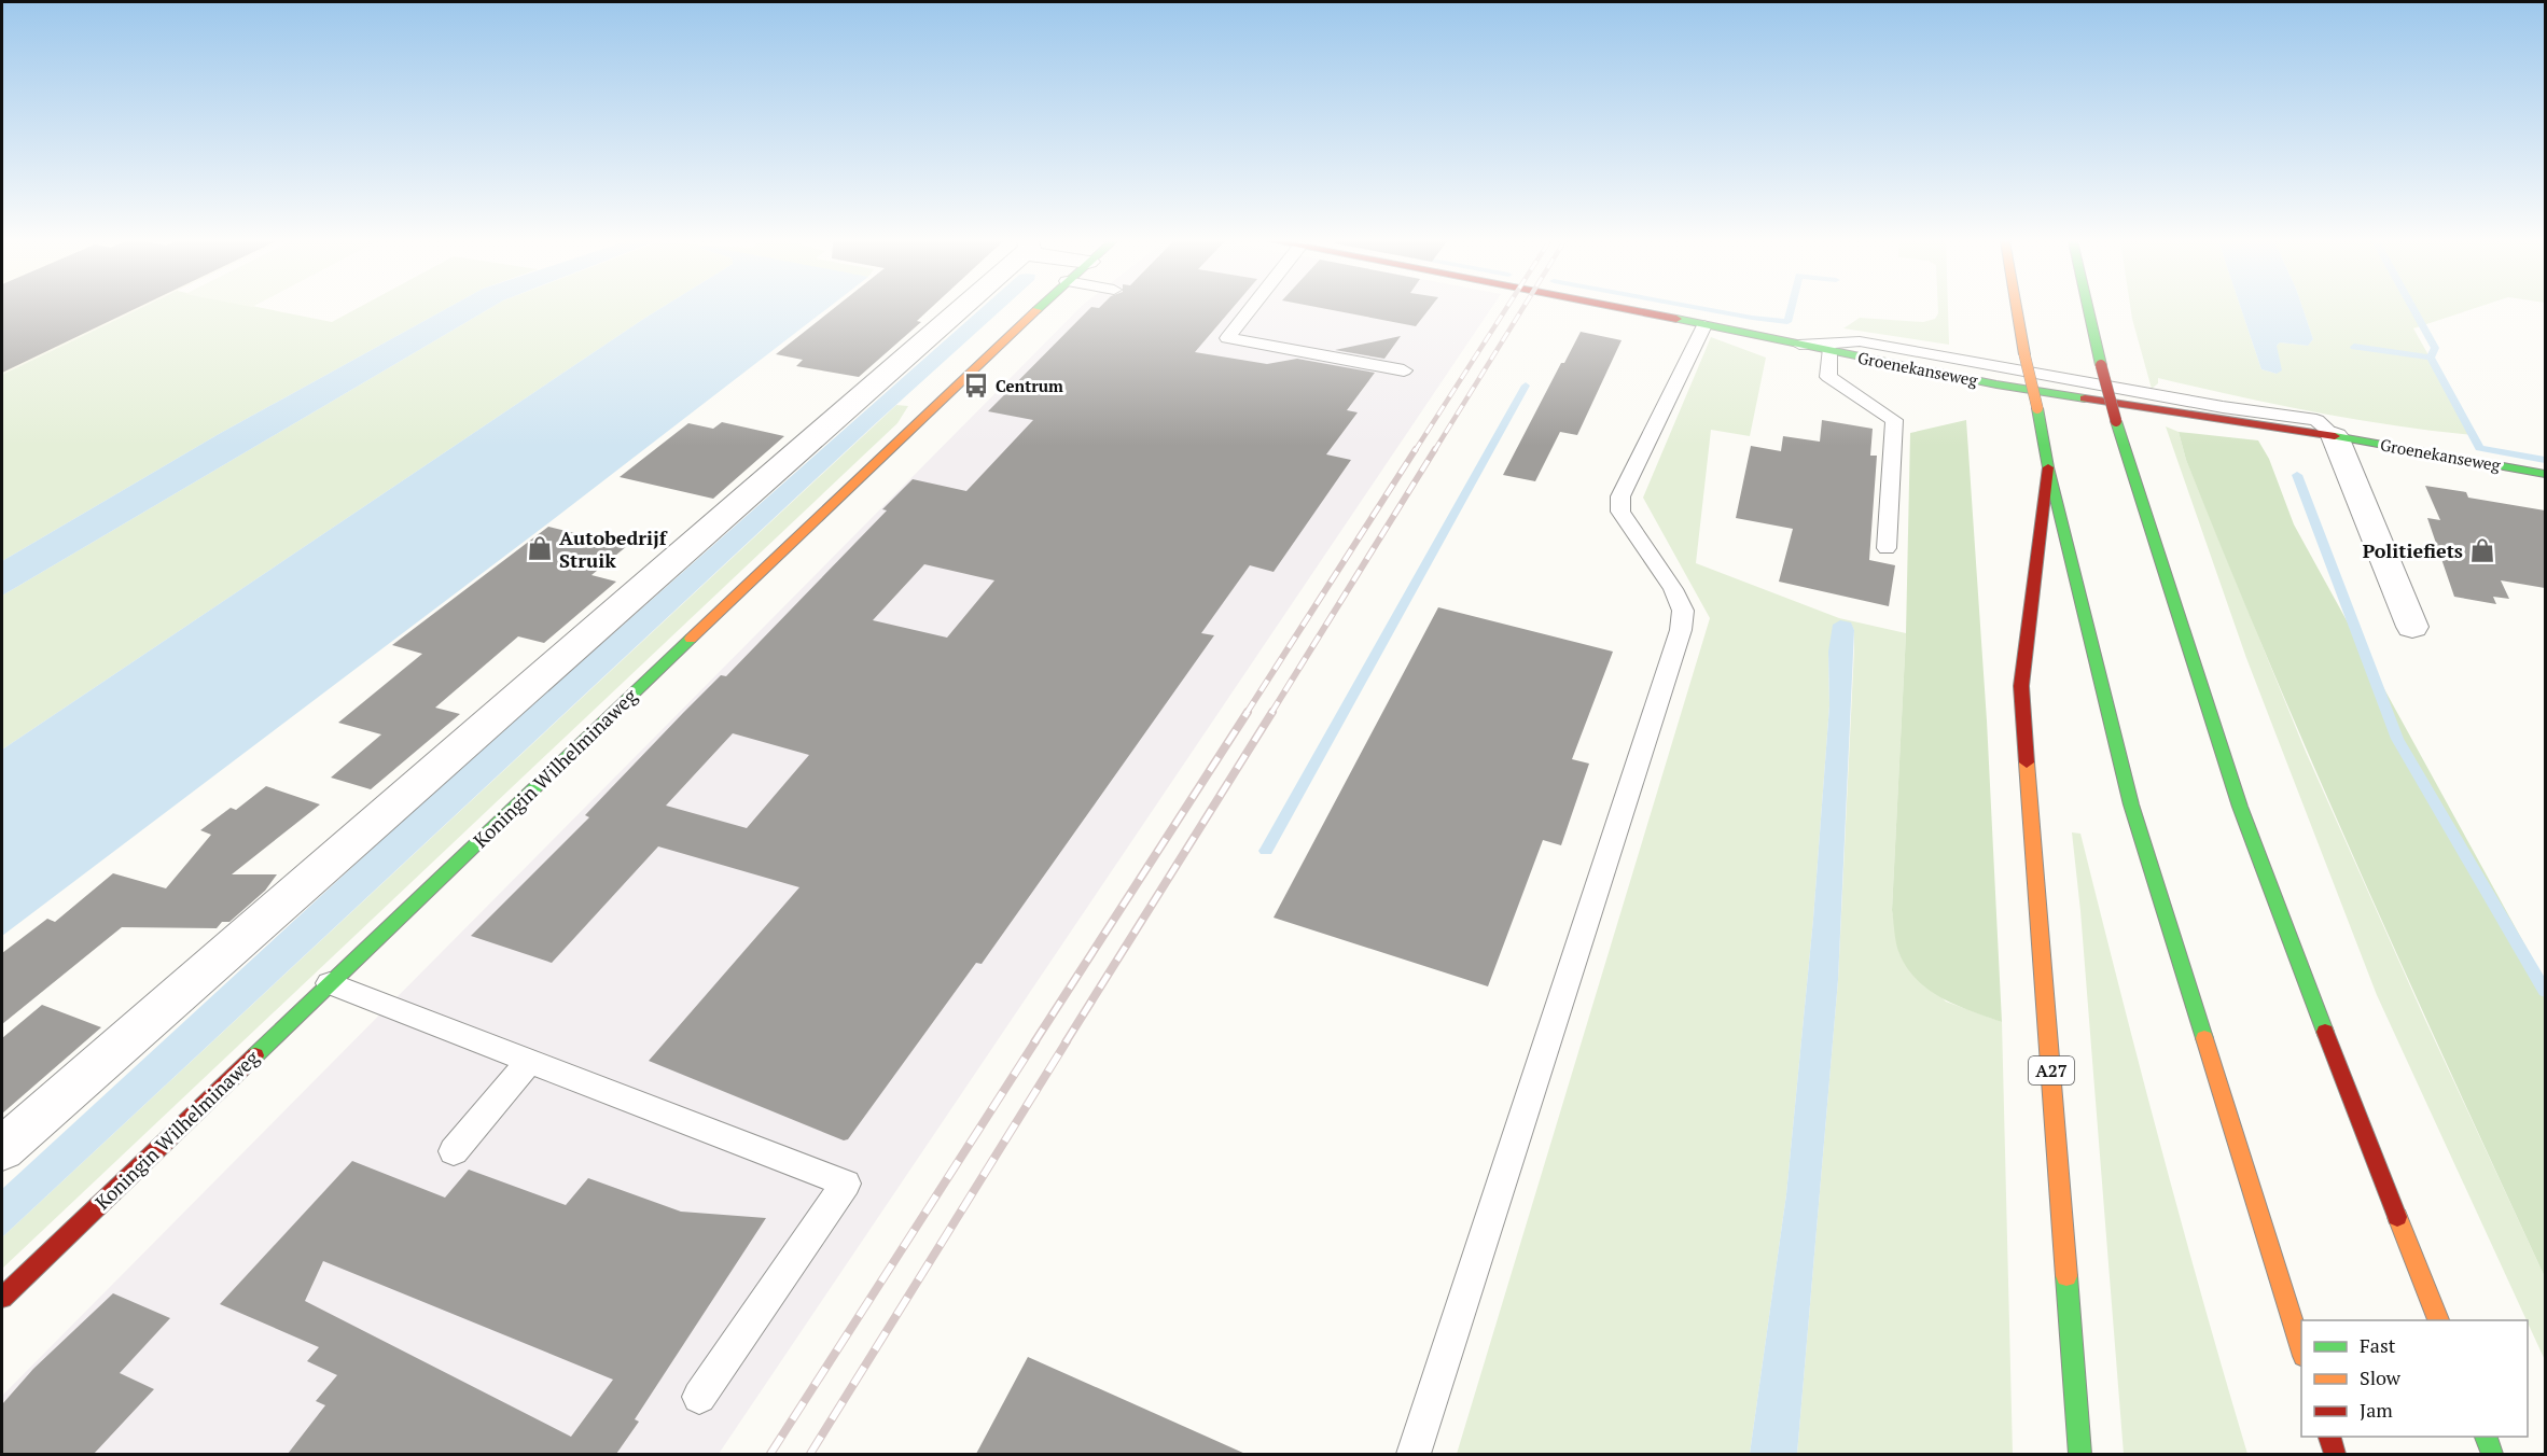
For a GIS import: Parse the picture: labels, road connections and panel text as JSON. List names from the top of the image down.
{
  "streets": {
    "main road": ["Groenekanseweg", "Koningin Wilhelminaweg", "A27"]
  },
  "places": {
    "bus stop": ["Centrum"],
    "shop": ["Autobedrijf Struik", "Politiefiets"]
  },
  "legend": ["Fast", "Slow", "Jam"]
}
